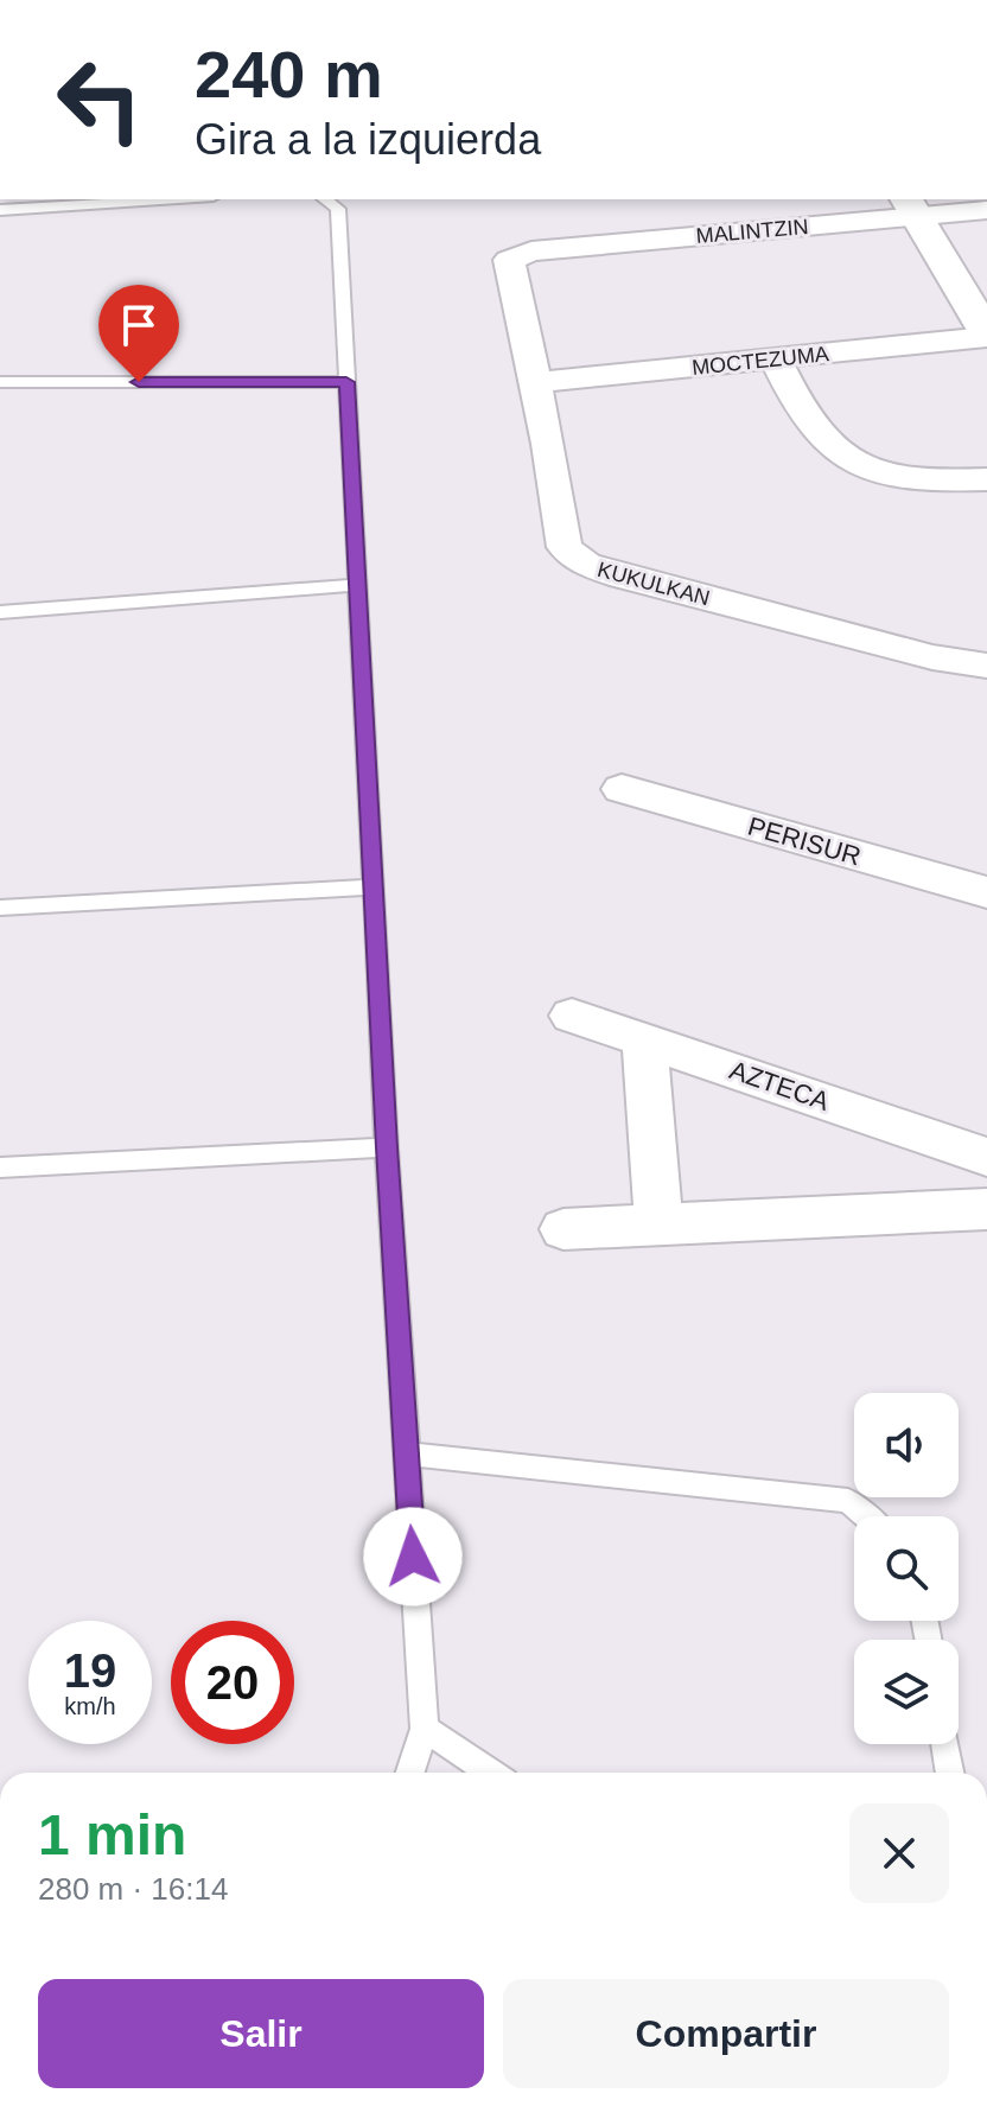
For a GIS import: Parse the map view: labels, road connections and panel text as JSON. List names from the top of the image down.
{
  "streets": {
    "street": [
      "MALINTZIN",
      "MOCTEZUMA",
      "KUKULKAN",
      "PERISUR",
      "AZTECA"
    ]
  },
  "crossings": [
    ["MALINTZIN", "KUKULKAN"],
    ["MOCTEZUMA", "KUKULKAN"]
  ],
  "page": {
    "turn": ["240 m", "Gira a la izquierda"],
    "speed": "19 km/h",
    "limit": "20",
    "heading": ["1 min", "280 m · 16:14"],
    "buttons": ["Salir", "Compartir"]
  }
}
